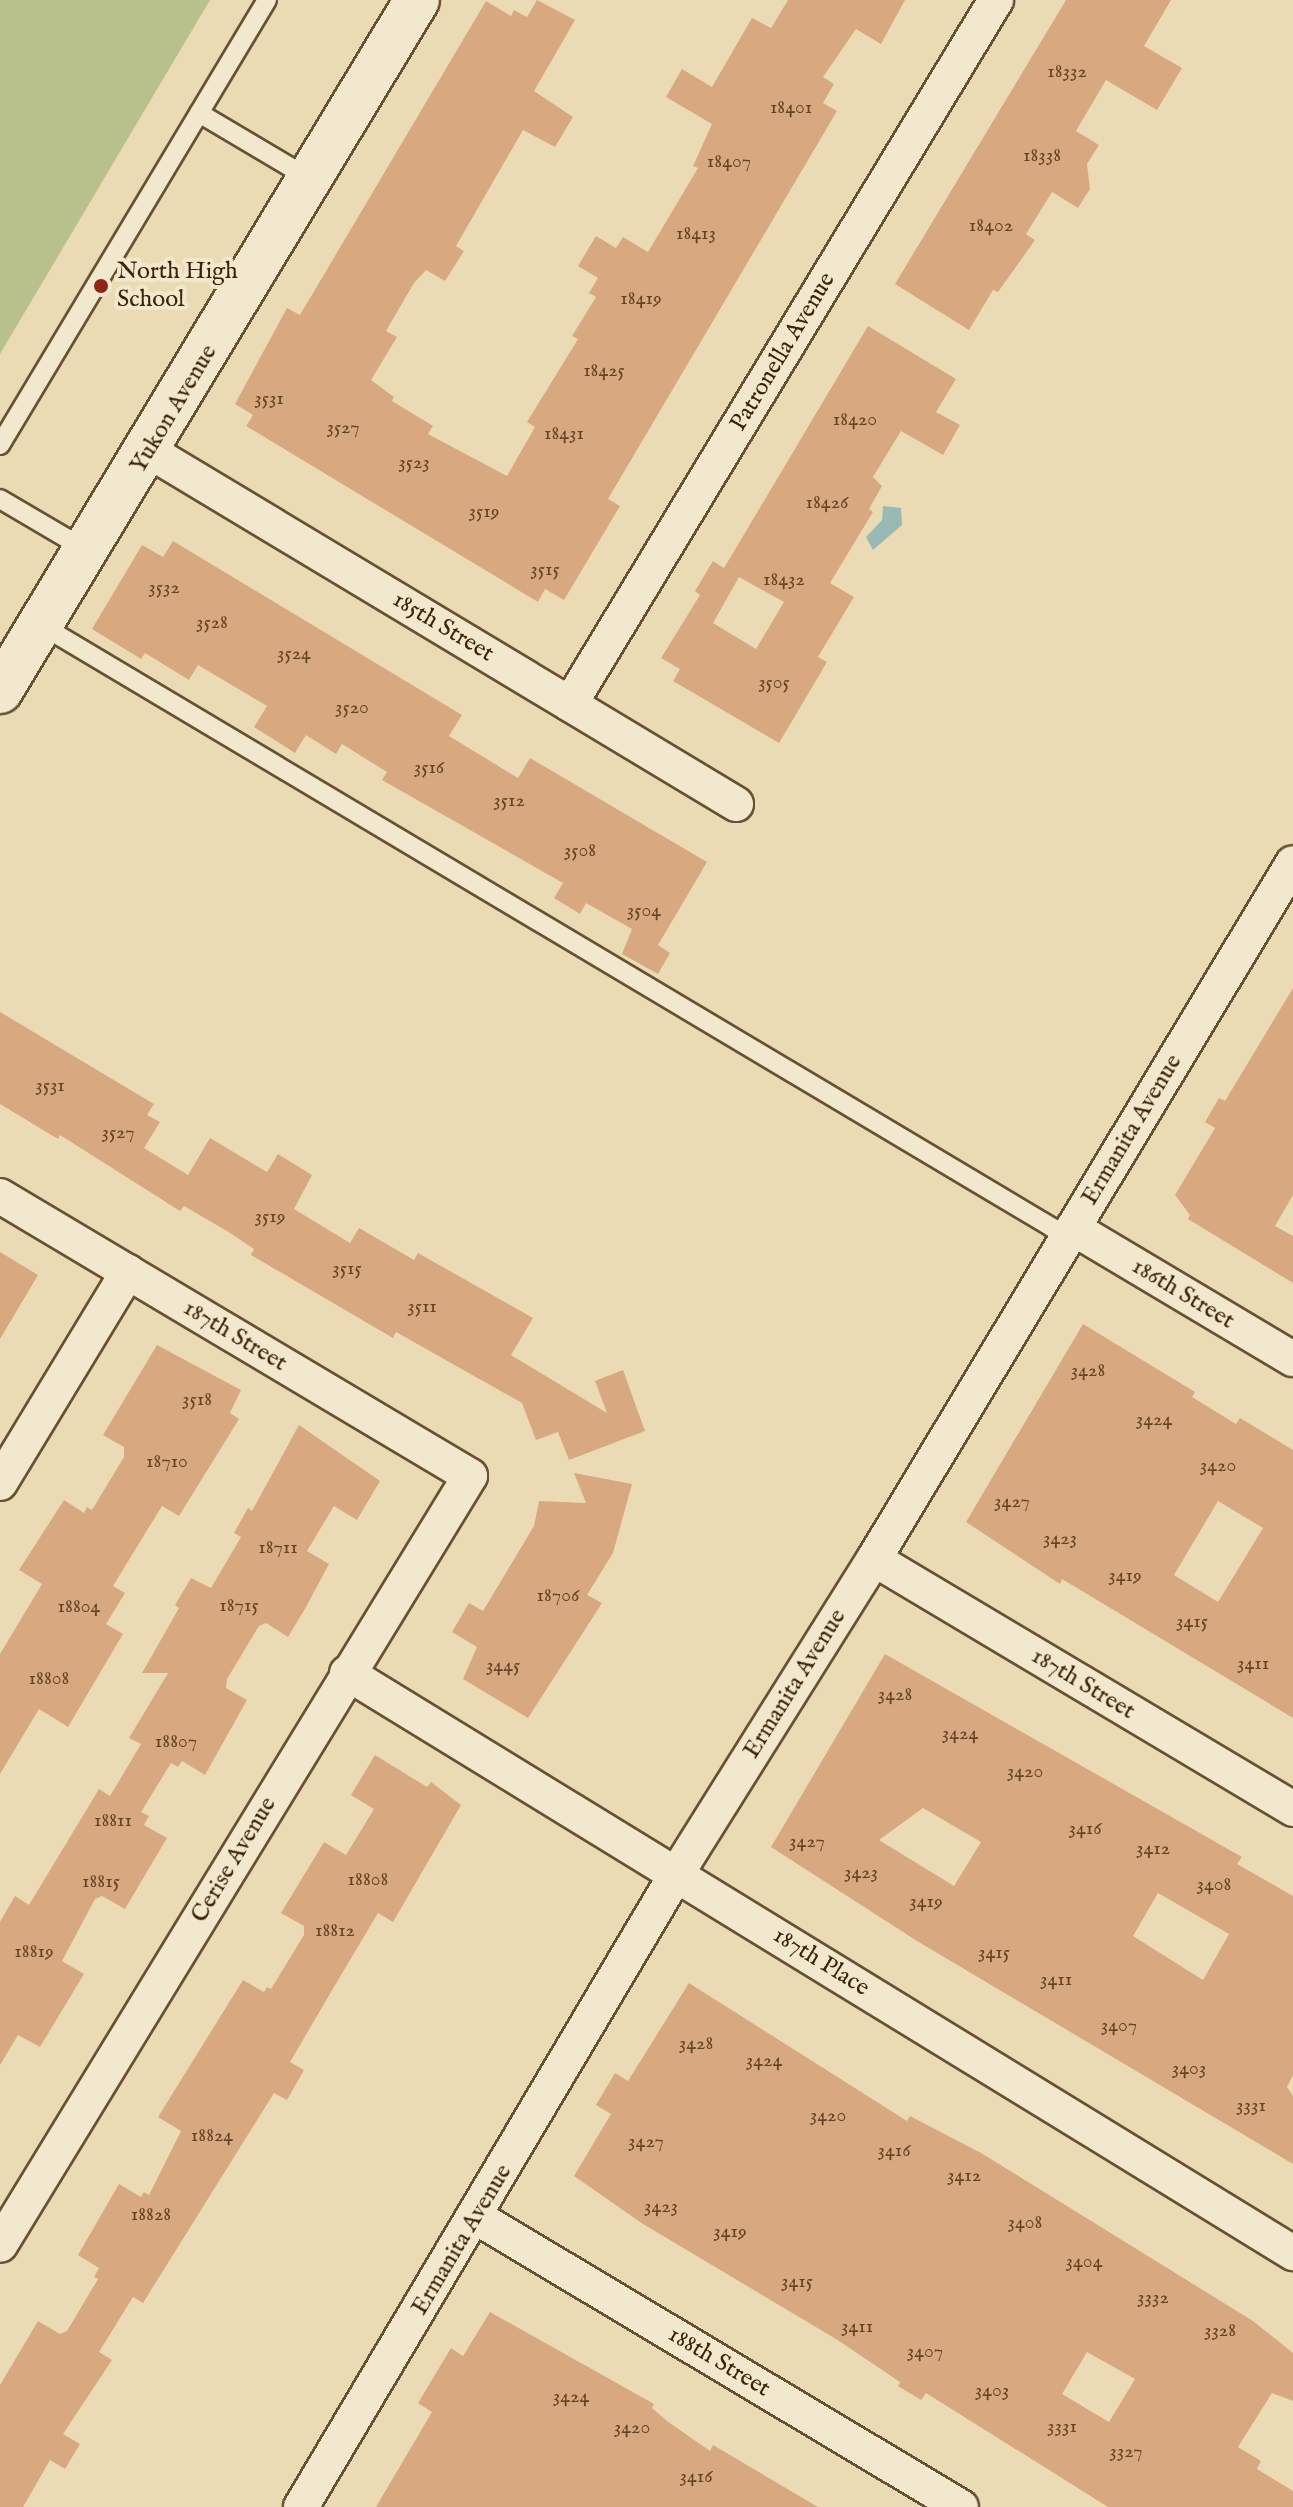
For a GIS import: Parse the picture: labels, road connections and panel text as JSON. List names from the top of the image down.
{
  "streets": {
    "street": [
      "Patronella Avenue",
      "Yukon Avenue",
      "185th Street",
      "Ermanita Avenue",
      "186th Street",
      "187th Street",
      "Cerise Avenue",
      "187th Place",
      "188th Street"
    ]
  },
  "crossings": [
    ["Patronella Avenue", "185th Street"],
    ["Yukon Avenue", "185th Street"],
    ["Ermanita Avenue", "186th Street"],
    ["Ermanita Avenue", "187th Street"],
    ["Ermanita Avenue", "187th Place"],
    ["Ermanita Avenue", "188th Street"],
    ["187th Street", "Cerise Avenue"],
    ["Cerise Avenue", "187th Place"]
  ],
  "places": ["North High School"],
  "house_numbers": [
    "18332",
    "18401",
    "18338",
    "18407",
    "18402",
    "18413",
    "18419",
    "18425",
    "3531",
    "18420",
    "3527",
    "18431",
    "3523",
    "18426",
    "3519",
    "3515",
    "18432",
    "3532",
    "3528",
    "3524",
    "3505",
    "3520",
    "3516",
    "3512",
    "3508",
    "3504",
    "3531",
    "3527",
    "3519",
    "3515",
    "3511",
    "3428",
    "3518",
    "3424",
    "18710",
    "3420",
    "3427",
    "3423",
    "18711",
    "3419",
    "18706",
    "18715",
    "18804",
    "3415",
    "3411",
    "3445",
    "18808",
    "3428",
    "3424",
    "18807",
    "3420",
    "18811",
    "3416",
    "3427",
    "3412",
    "3423",
    "18808",
    "18815",
    "3408",
    "3419",
    "18812",
    "18819",
    "3415",
    "3411",
    "3407",
    "3428",
    "3424",
    "3403",
    "3331",
    "3420",
    "18824",
    "3427",
    "3416",
    "3412",
    "3423",
    "18828",
    "3408",
    "3419",
    "3404",
    "3415",
    "3332",
    "3411",
    "3328",
    "3407",
    "3403",
    "3424",
    "3331",
    "3420",
    "3327",
    "3416"
  ]
}
